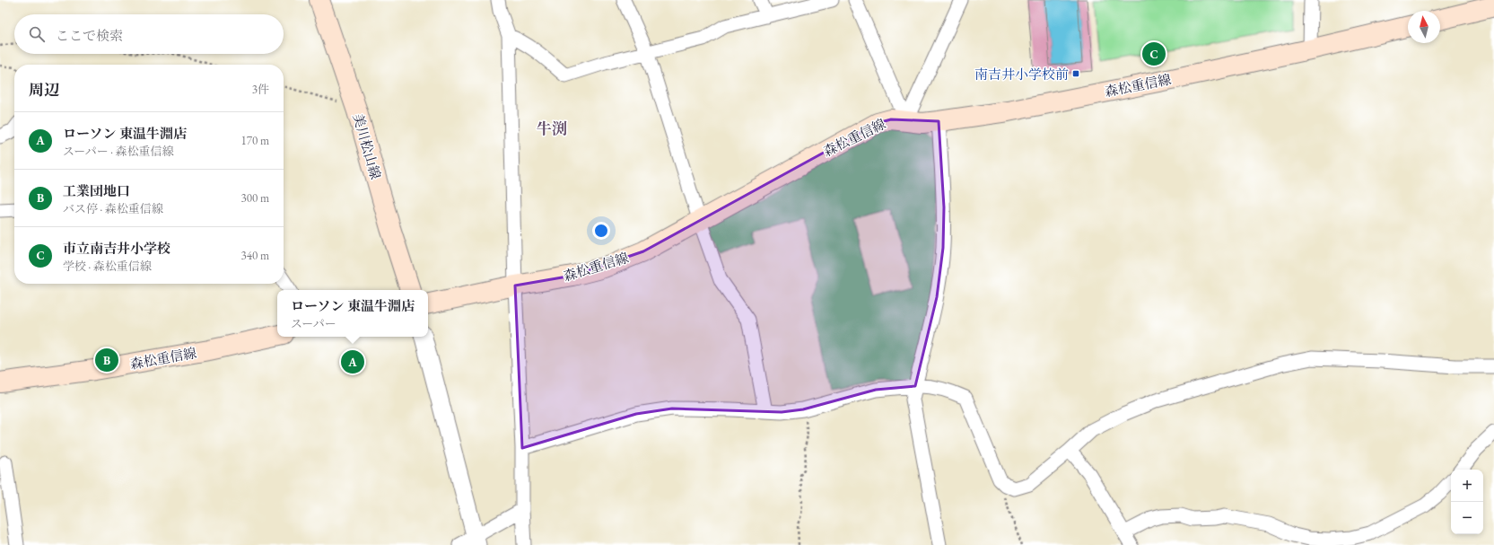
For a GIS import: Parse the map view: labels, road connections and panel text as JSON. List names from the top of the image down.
{
  "streets": {
    "main road": ["森松重信線", "美川松山線"]
  },
  "districts": ["牛渕"],
  "places": {
    "transit": ["南吉井小学校前"]
  },
  "north": "top",
  "page": {
    "search": "ここで検索",
    "pins": ["C", "B", "A"],
    "heading": ["周辺", "3件"],
    "list": [
      {
        "mark": "A",
        "name": "ローソン 東温牛淵店",
        "note": "スーパー · 森松重信線",
        "value": "170 m"
      },
      {
        "mark": "B",
        "name": "工業団地口",
        "note": "バス停 · 森松重信線",
        "value": "300 m"
      },
      {
        "mark": "C",
        "name": "市立南吉井小学校",
        "note": "学校 · 森松重信線",
        "value": "340 m"
      }
    ],
    "popup": ["ローソン 東温牛淵店", "スーパー"],
    "map_buttons": ["+", "−"]
  }
}
